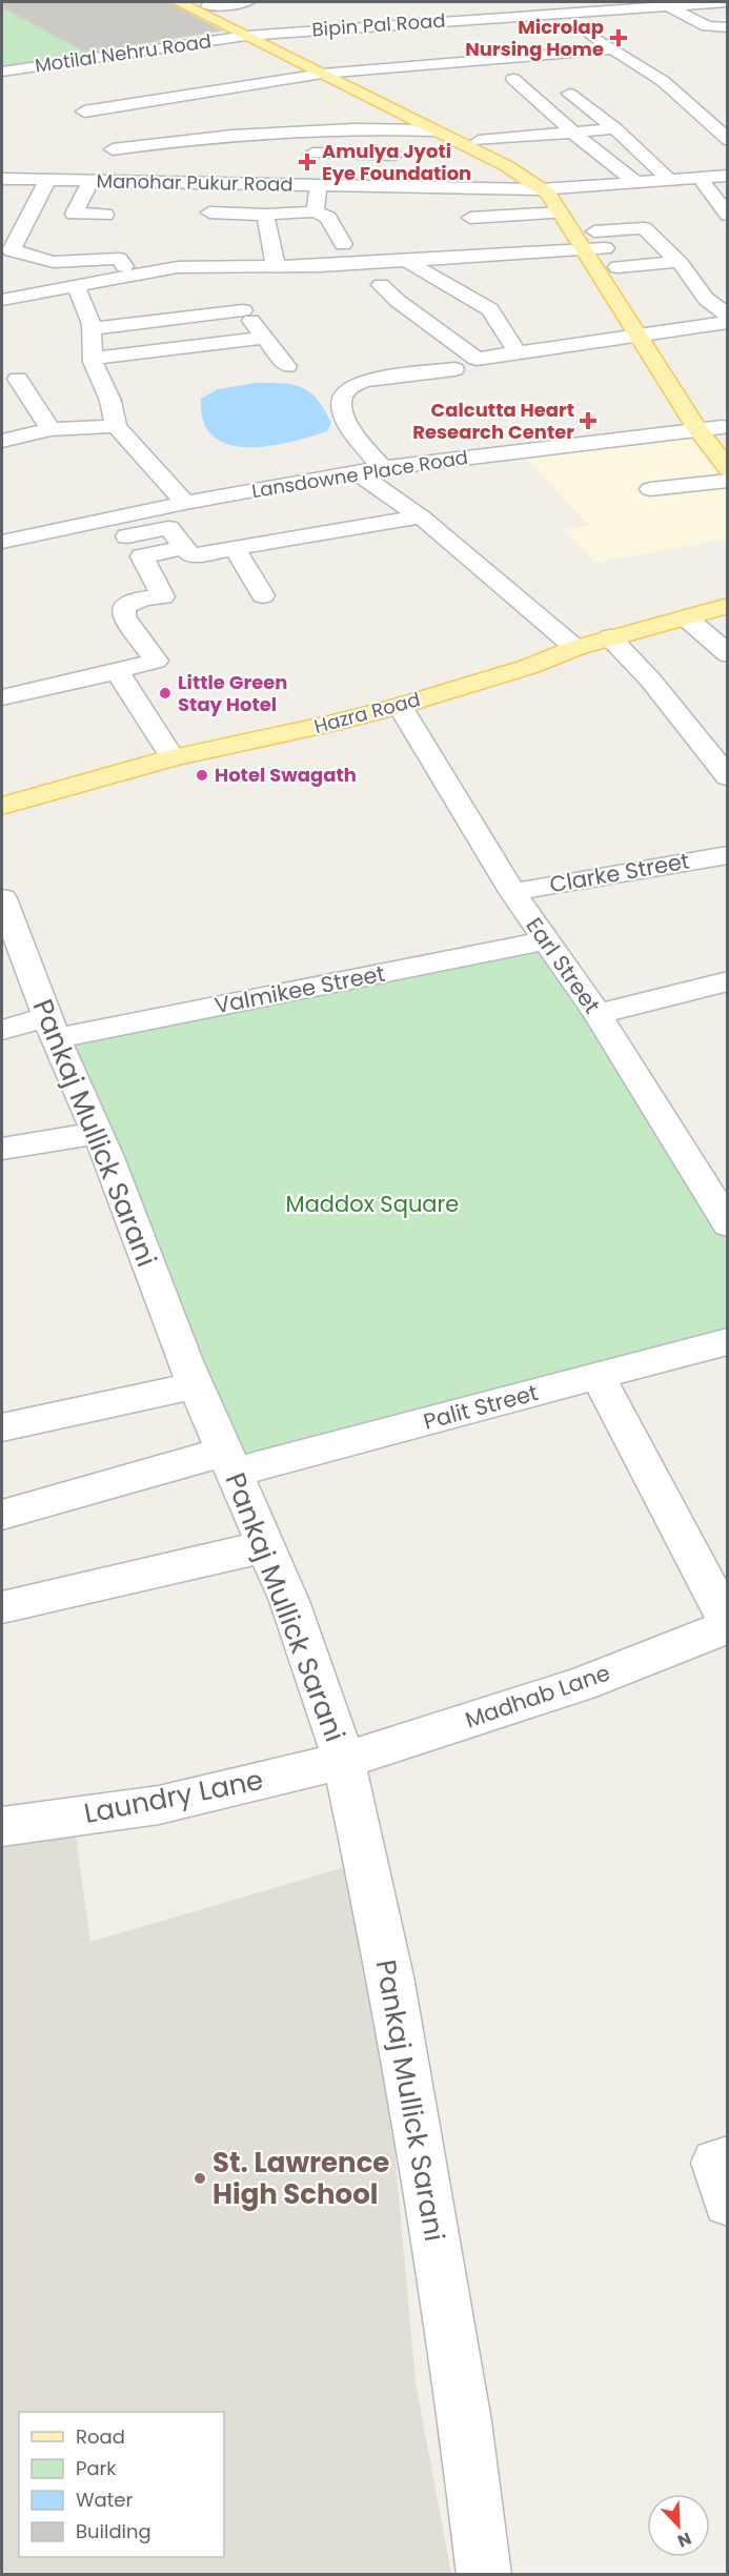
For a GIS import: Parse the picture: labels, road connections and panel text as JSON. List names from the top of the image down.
{
  "streets": {
    "main road": ["Hazra Road"],
    "street": [
      "Bipin Pal Road",
      "Motilal Nehru Road",
      "Manohar Pukur Road",
      "Lansdowne Place Road",
      "Clarke Street",
      "Earl Street",
      "Valmikee Street",
      "Pankaj Mullick Sarani",
      "Palit Street",
      "Madhab Lane",
      "Laundry Lane"
    ]
  },
  "crossings": [
    ["Bipin Pal Road", "Motilal Nehru Road"],
    ["Hazra Road", "Earl Street"],
    ["Clarke Street", "Earl Street"],
    ["Earl Street", "Valmikee Street"],
    ["Valmikee Street", "Pankaj Mullick Sarani"],
    ["Pankaj Mullick Sarani", "Palit Street"],
    ["Pankaj Mullick Sarani", "Madhab Lane"],
    ["Pankaj Mullick Sarani", "Laundry Lane"],
    ["Madhab Lane", "Laundry Lane"]
  ],
  "parks": ["Maddox Square"],
  "places": {
    "health": ["Microlap Nursing Home", "Amulya Jyoti Eye Foundation", "Calcutta Heart Research Center"],
    "other": ["Little Green Stay Hotel", "Hotel Swagath", "St. Lawrence High School"]
  },
  "legend": [
    "Road",
    "Park",
    "Water",
    "Building"
  ],
  "north": "bottom right"
}
